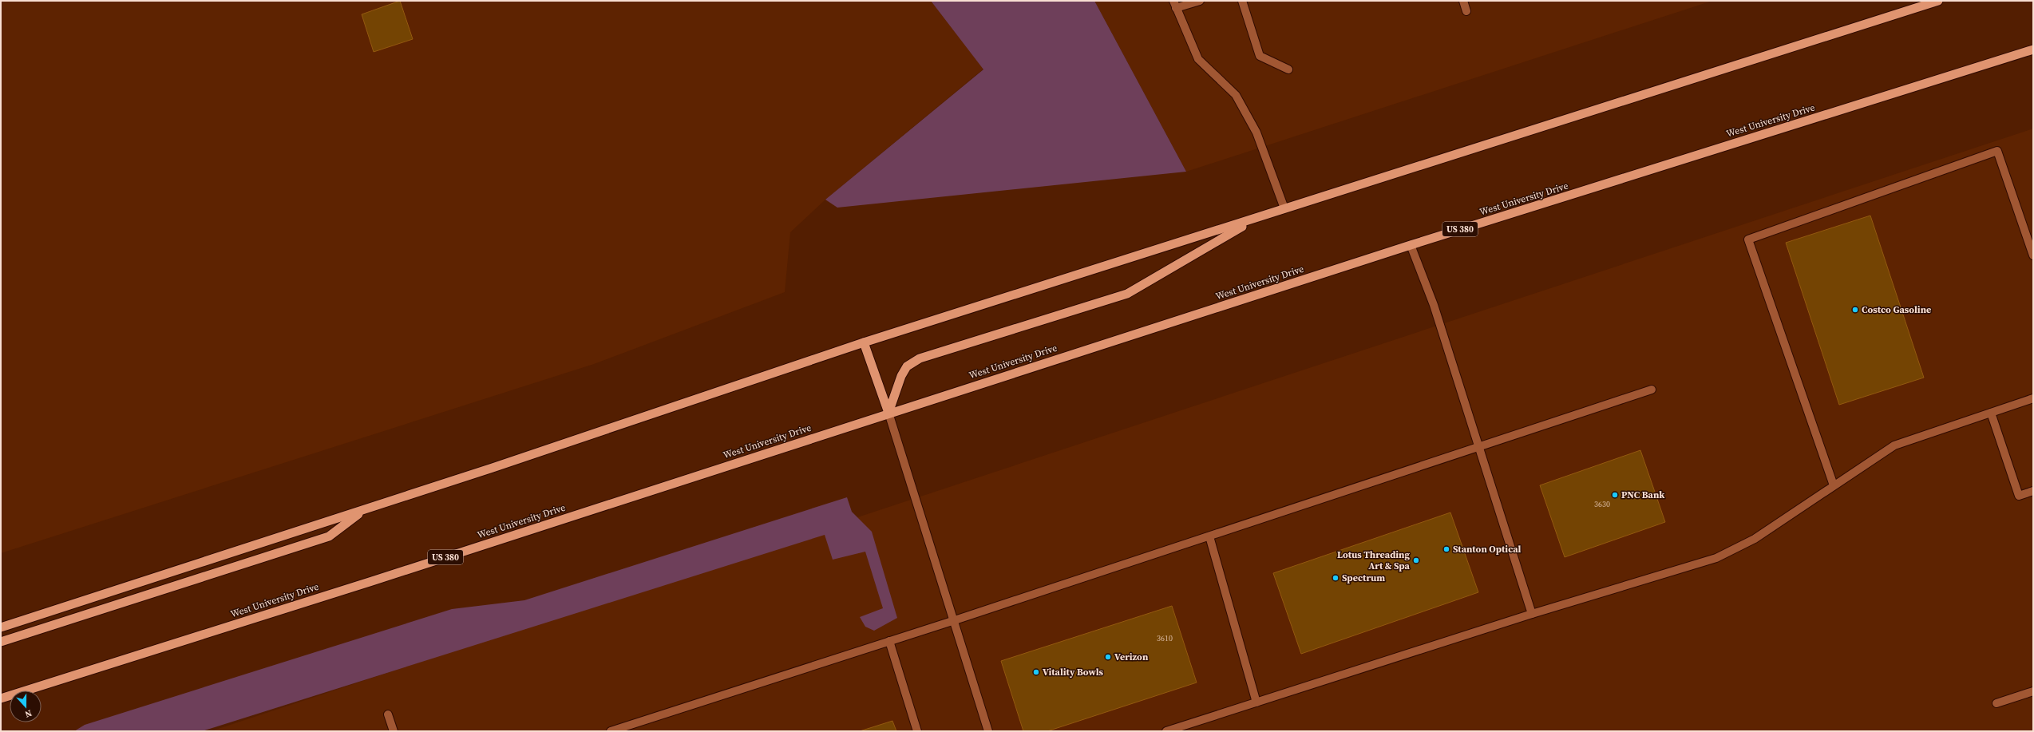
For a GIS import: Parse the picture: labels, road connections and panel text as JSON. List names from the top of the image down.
{
  "streets": {
    "highway": ["West University Drive", "US 380"]
  },
  "places": [
    "Costco Gasoline",
    "PNC Bank",
    "Stanton Optical",
    "Lotus Threading Art & Spa",
    "Spectrum",
    "Verizon",
    "Vitality Bowls"
  ],
  "house_numbers": ["3630", "3610"],
  "north": "bottom"
}
